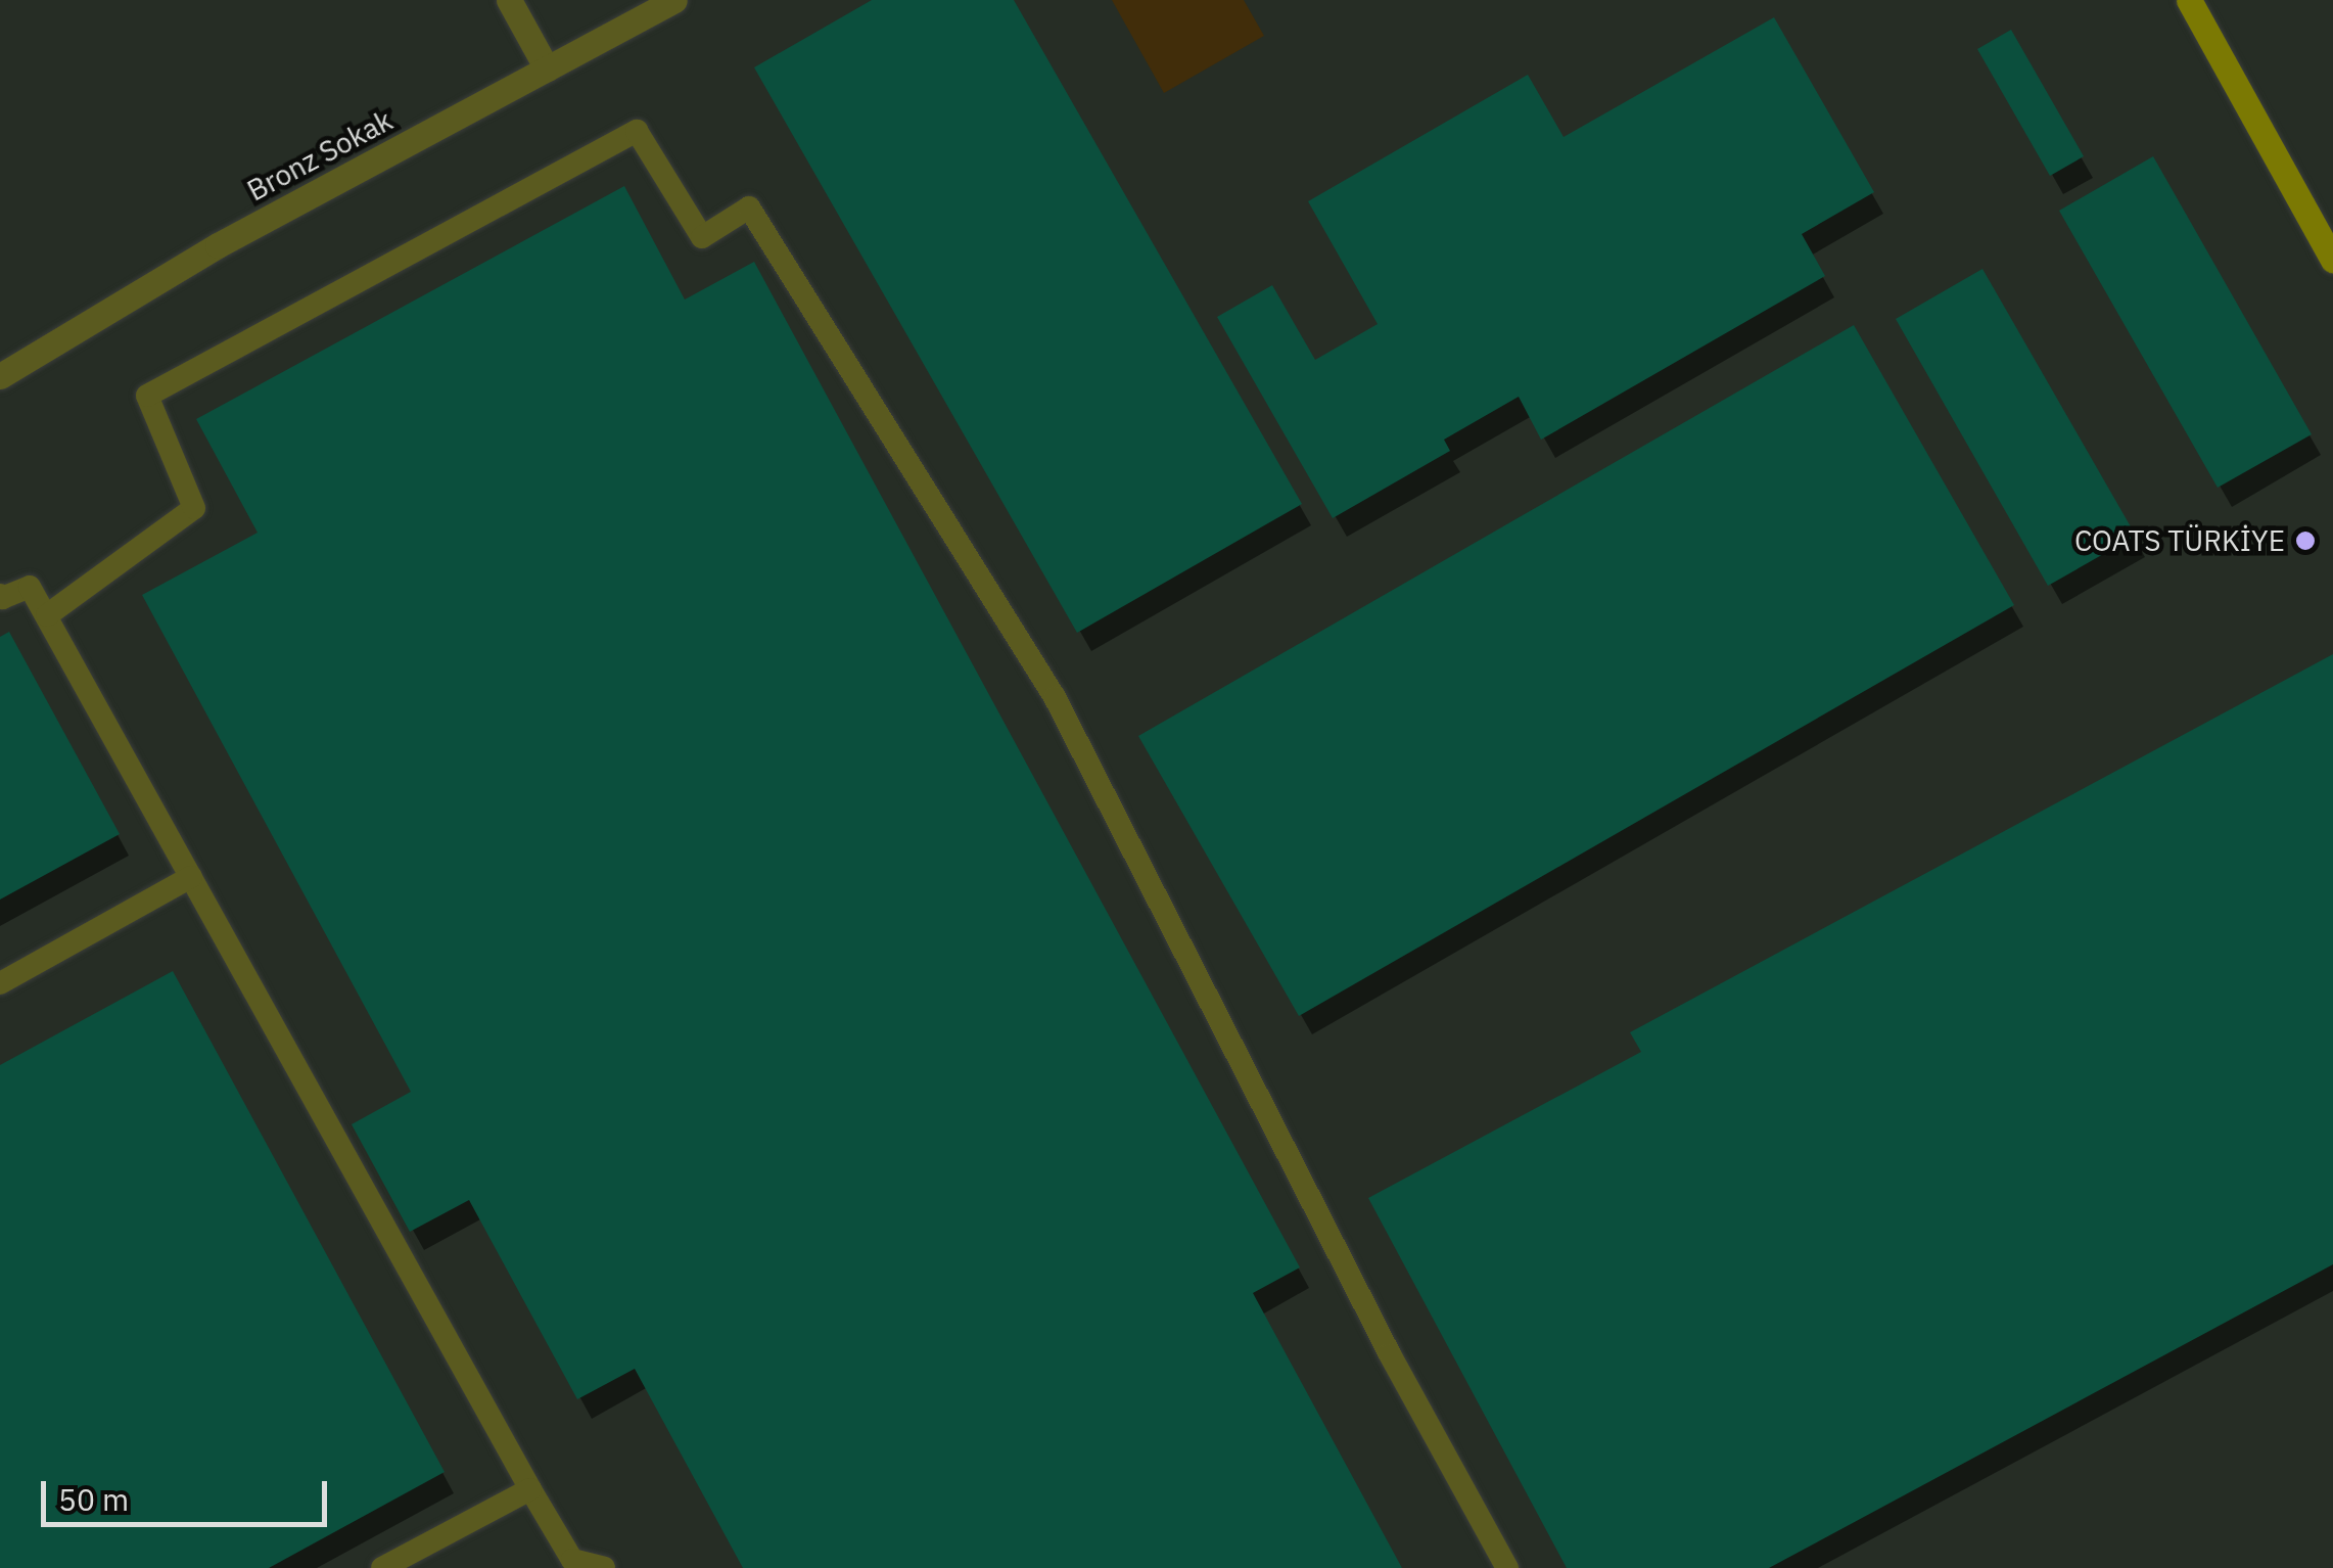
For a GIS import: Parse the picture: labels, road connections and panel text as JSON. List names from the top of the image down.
{
  "streets": {
    "street": ["Bronz Sokak"]
  },
  "places": ["COATS TÜRKİYE"],
  "scale_bar": "50 m"
}
